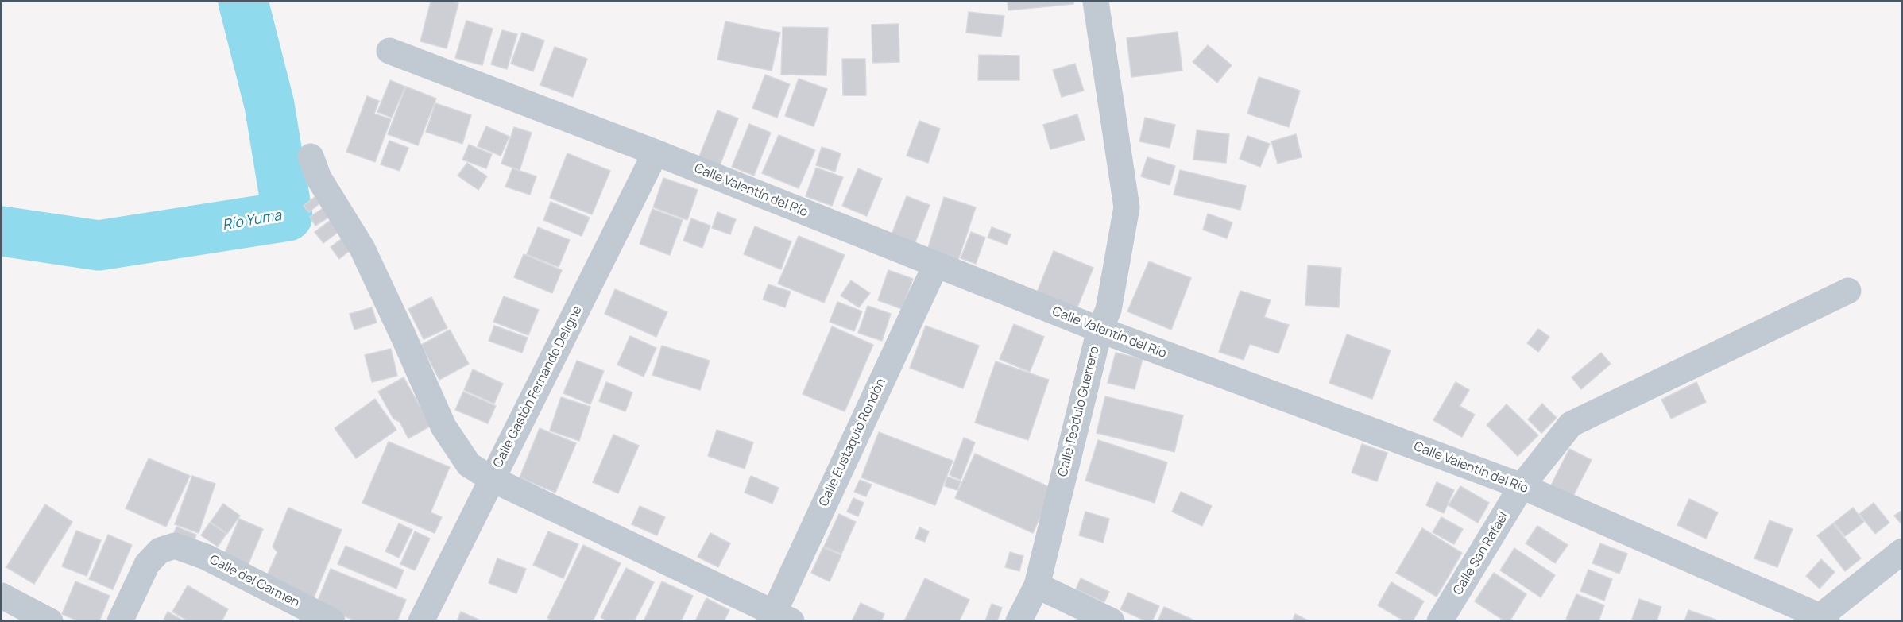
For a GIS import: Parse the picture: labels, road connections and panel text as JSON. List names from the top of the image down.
{
  "streets": {
    "street": [
      "Calle Valentín del Río",
      "Calle Gastón Fernando Deligne",
      "Calle Teódulo Guerrero",
      "Calle Eustaquio Rondón",
      "Calle San Rafael",
      "Calle del Carmen"
    ]
  },
  "crossings": [
    ["Calle Valentín del Río", "Calle Gastón Fernando Deligne"],
    ["Calle Valentín del Río", "Calle Teódulo Guerrero"],
    ["Calle Valentín del Río", "Calle Eustaquio Rondón"],
    ["Calle Valentín del Río", "Calle San Rafael"]
  ],
  "water": ["Río Yuma"]
}
